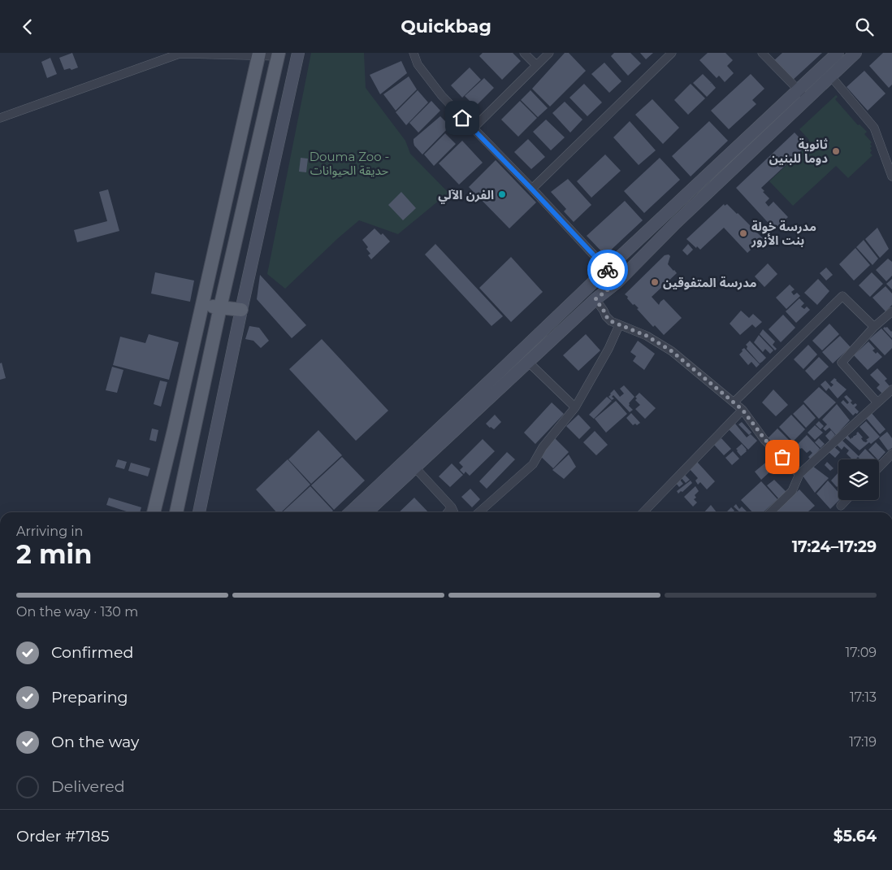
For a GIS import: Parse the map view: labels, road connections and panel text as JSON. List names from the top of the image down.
{
  "parks": ["Douma Zoo - حديقة الحيوانات"],
  "places": [
    "ثانوية دوما للبنين",
    "الفرن الآلي",
    "مدرسة خولة بنت الأزور",
    "مدرسة المتفوقين"
  ],
  "page": {
    "header": "Quickbag",
    "heading": ["2 min", "Arriving in", "17:24–17:29"],
    "panel": ["Order #7185", "$5.64"],
    "bar": "On the way · 130 m",
    "list": [
      ["Confirmed", "17:09"],
      ["Preparing", "17:13"],
      ["On the way", "17:19"],
      "Delivered"
    ]
  }
}
